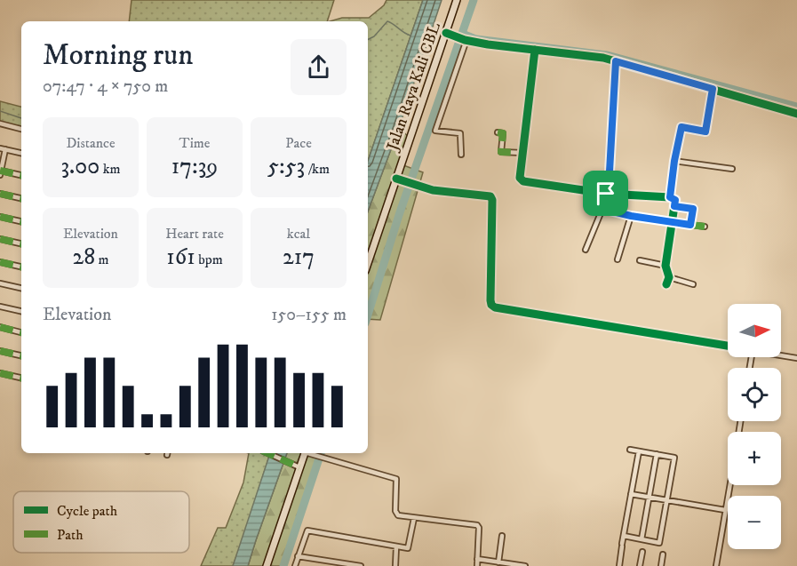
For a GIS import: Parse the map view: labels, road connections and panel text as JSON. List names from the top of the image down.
{
  "streets": {
    "main road": ["Jalan Raya Kali CBL"]
  },
  "legend": ["Cycle path", "Path"],
  "north": "right",
  "page": {
    "heading": ["Morning run", "07:47 · 4 × 750 m"],
    "stats": [
      ["Distance", "3.00 km"],
      ["Time", "17:39"],
      ["Pace", "5:53 /km"],
      ["Elevation", "28 m"],
      ["Heart rate", "161 bpm"],
      ["kcal", "217"]
    ],
    "chart": ["Elevation", "150–155 m"],
    "map_buttons": ["+", "−"]
  }
}
